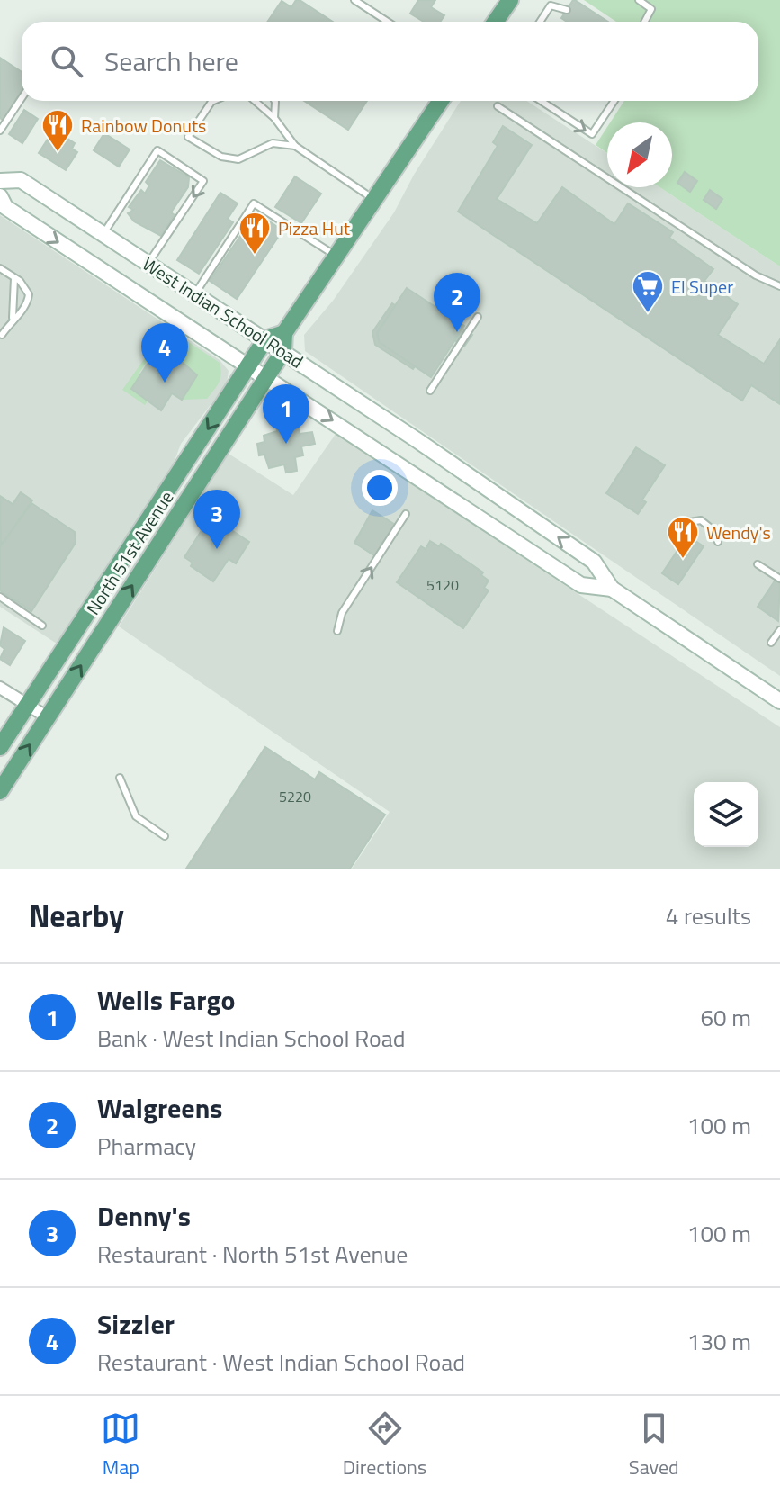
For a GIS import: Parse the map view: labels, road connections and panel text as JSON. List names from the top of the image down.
{
  "streets": {
    "main road": ["West Indian School Road", "North 51st Avenue"]
  },
  "crossings": [
    ["West Indian School Road", "North 51st Avenue"]
  ],
  "places": {
    "restaurant": ["Rainbow Donuts", "Pizza Hut", "Wendy's"],
    "supermarket": ["El Super"]
  },
  "house_numbers": ["5120", "5220"],
  "north": "bottom left",
  "page": {
    "search": "Search here",
    "pins": [
      "2",
      "4",
      "1",
      "3"
    ],
    "heading": ["Nearby", "4 results"],
    "list": [
      {
        "mark": "1",
        "name": "Wells Fargo",
        "note": "Bank · West Indian School Road",
        "value": "60 m"
      },
      {
        "mark": "2",
        "name": "Walgreens",
        "note": "Pharmacy",
        "value": "100 m"
      },
      {
        "mark": "3",
        "name": "Denny's",
        "note": "Restaurant · North 51st Avenue",
        "value": "100 m"
      },
      {
        "mark": "4",
        "name": "Sizzler",
        "note": "Restaurant · West Indian School Road",
        "value": "130 m"
      }
    ],
    "nav": ["Map", "Directions", "Saved"]
  }
}
